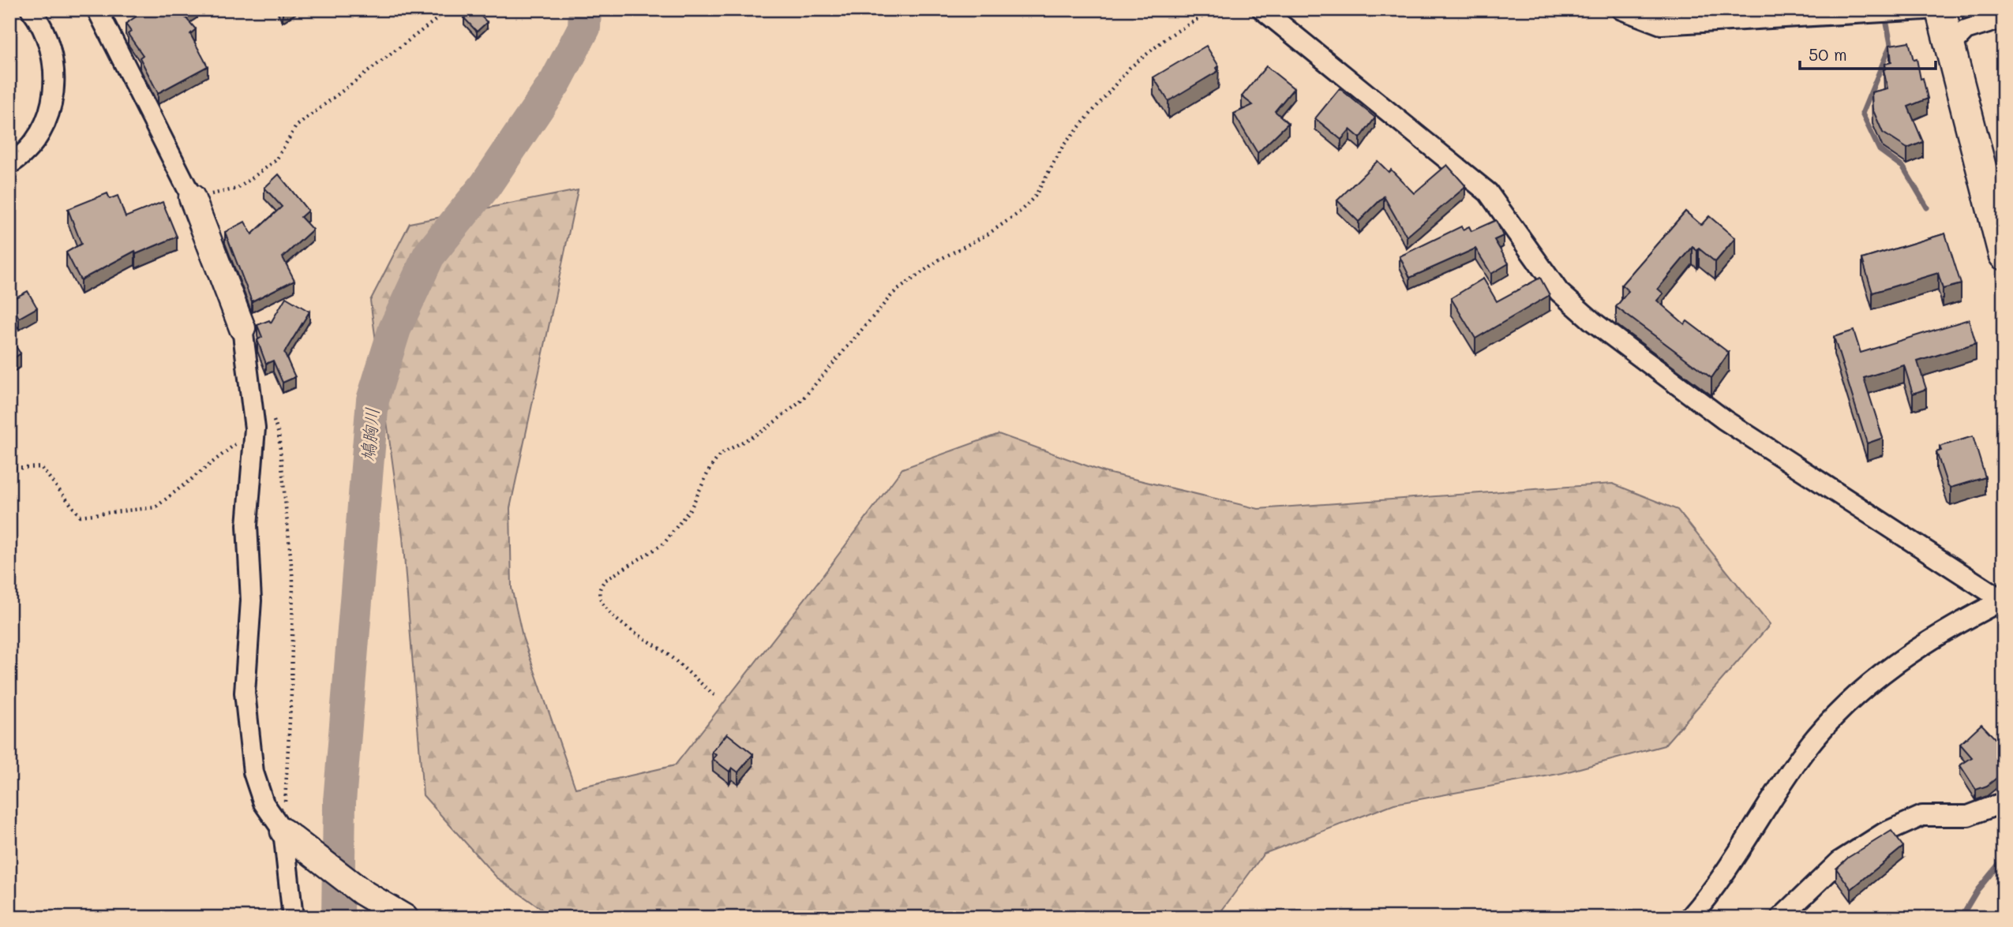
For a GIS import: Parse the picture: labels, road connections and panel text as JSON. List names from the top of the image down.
{
  "water": ["鳩胸川"],
  "scale_bar": "50 m"
}
